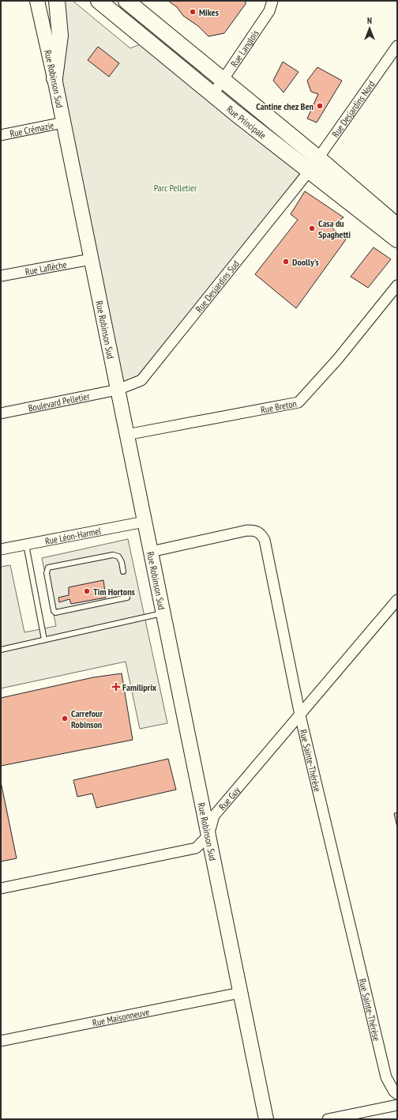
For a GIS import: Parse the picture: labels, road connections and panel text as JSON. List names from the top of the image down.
{
  "streets": {
    "main road": ["Rue Principale"],
    "street": [
      "Rue Langlois",
      "Rue Robinson Sud",
      "Rue Desjardins Nord",
      "Rue Crémazie",
      "Rue Laflèche",
      "Rue Desjardins Sud",
      "Boulevard Pelletier",
      "Rue Breton",
      "Rue Léon-Harmel",
      "Rue Sainte-Thérèse",
      "Rue Guy",
      "Rue Maisonneuve"
    ]
  },
  "crossings": [
    ["Rue Langlois", "Rue Principale"],
    ["Rue Robinson Sud", "Rue Crémazie"],
    ["Rue Robinson Sud", "Rue Laflèche"],
    ["Rue Robinson Sud", "Rue Desjardins Sud"],
    ["Rue Robinson Sud", "Boulevard Pelletier"],
    ["Rue Robinson Sud", "Rue Breton"],
    ["Rue Robinson Sud", "Rue Léon-Harmel"],
    ["Rue Robinson Sud", "Rue Sainte-Thérèse"],
    ["Rue Robinson Sud", "Rue Guy"],
    ["Rue Robinson Sud", "Rue Maisonneuve"],
    ["Rue Desjardins Nord", "Rue Principale"],
    ["Rue Desjardins Nord", "Rue Desjardins Sud"],
    ["Rue Principale", "Rue Desjardins Sud"],
    ["Rue Desjardins Sud", "Boulevard Pelletier"],
    ["Rue Sainte-Thérèse", "Rue Guy"]
  ],
  "parks": ["Parc Pelletier"],
  "places": {
    "other": [
      "Mikes",
      "Cantine chez Ben",
      "Casa du Spaghetti",
      "Doolly's",
      "Tim Hortons",
      "Carrefour Robinson"
    ],
    "health": ["Familiprix"]
  },
  "north": "top"
}
